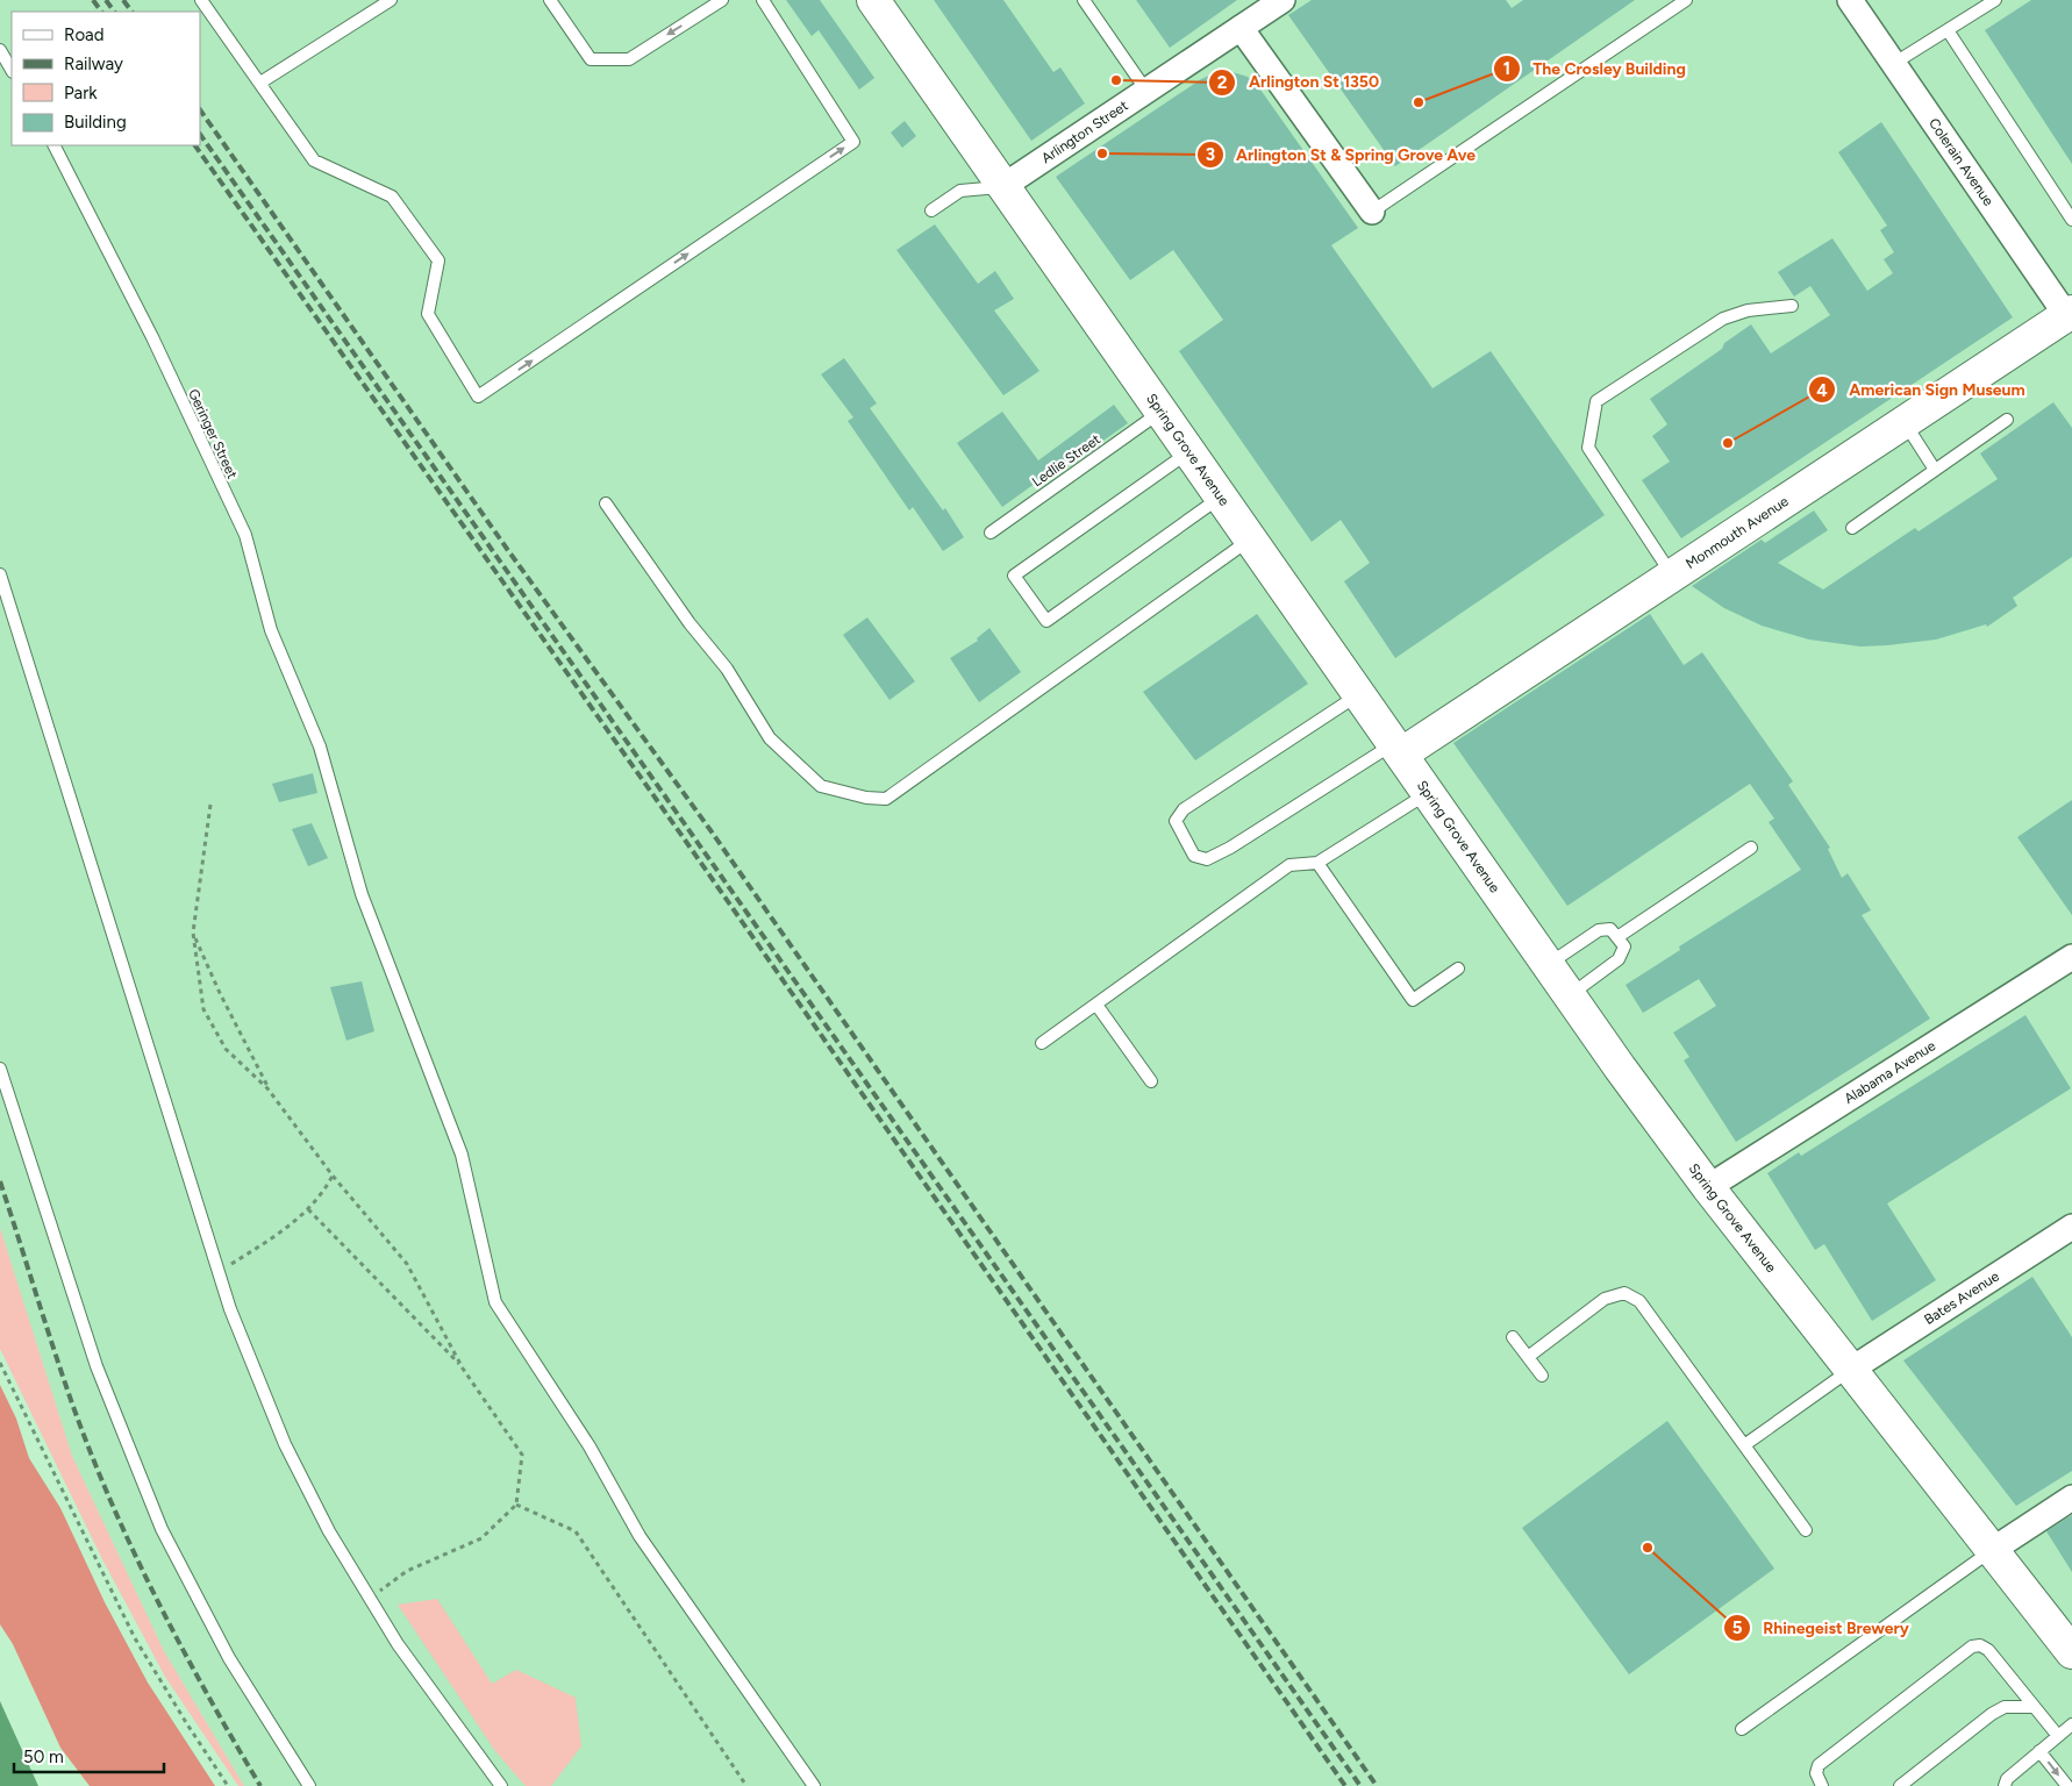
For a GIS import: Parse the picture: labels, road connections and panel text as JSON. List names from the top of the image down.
{
  "streets": {
    "main road": ["Spring Grove Avenue", "Monmouth Avenue"],
    "street": [
      "Arlington Street",
      "Colerain Avenue",
      "Alabama Avenue",
      "Bates Avenue"
    ],
    "lane": ["Geringer Street", "Ledlie Street"]
  },
  "crossings": [
    ["Arlington Street", "Spring Grove Avenue"],
    ["Colerain Avenue", "Monmouth Avenue"],
    ["Spring Grove Avenue", "Ledlie Street"],
    ["Spring Grove Avenue", "Monmouth Avenue"],
    ["Spring Grove Avenue", "Alabama Avenue"],
    ["Spring Grove Avenue", "Bates Avenue"]
  ],
  "places": [
    "Arlington St 1350",
    "The Crosley Building",
    "Arlington St & Spring Grove Ave",
    "American Sign Museum",
    "Rhinegeist Brewery"
  ],
  "legend": [
    "Road",
    "Railway",
    "Park",
    "Building"
  ],
  "scale_bar": "50 m"
}
